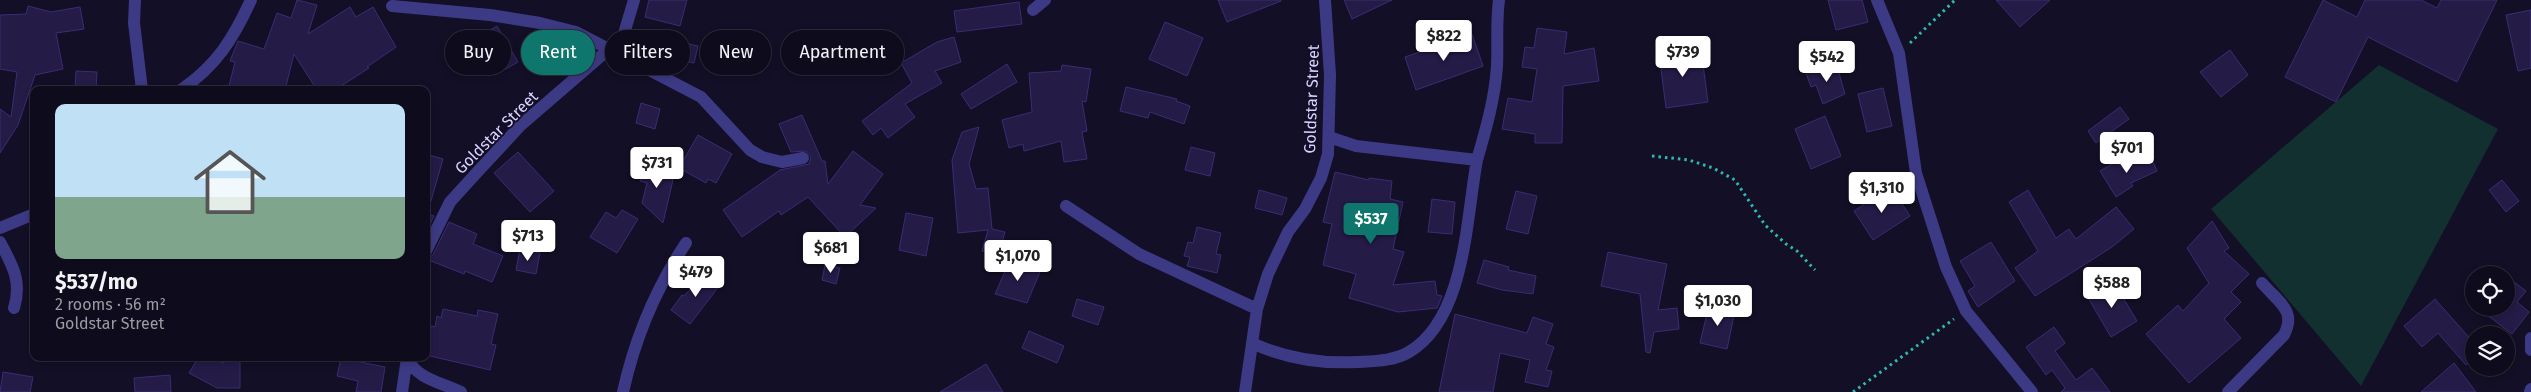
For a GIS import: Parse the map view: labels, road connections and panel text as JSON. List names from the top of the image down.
{
  "streets": {
    "street": ["Goldstar Street"]
  },
  "page": {
    "price": [
      "$822",
      "$739",
      "$542",
      "$701",
      "$731",
      "$1,310",
      "$537",
      "$713",
      "$681",
      "$1,070",
      "$479",
      "$588",
      "$1,030"
    ],
    "chip": [
      "Buy",
      "Rent",
      "Filters",
      "New",
      "Apartment"
    ],
    "list": [
      {
        "name": "$537/mo",
        "note": "2 rooms · 56 m² · Goldstar Street"
      }
    ]
  }
}
